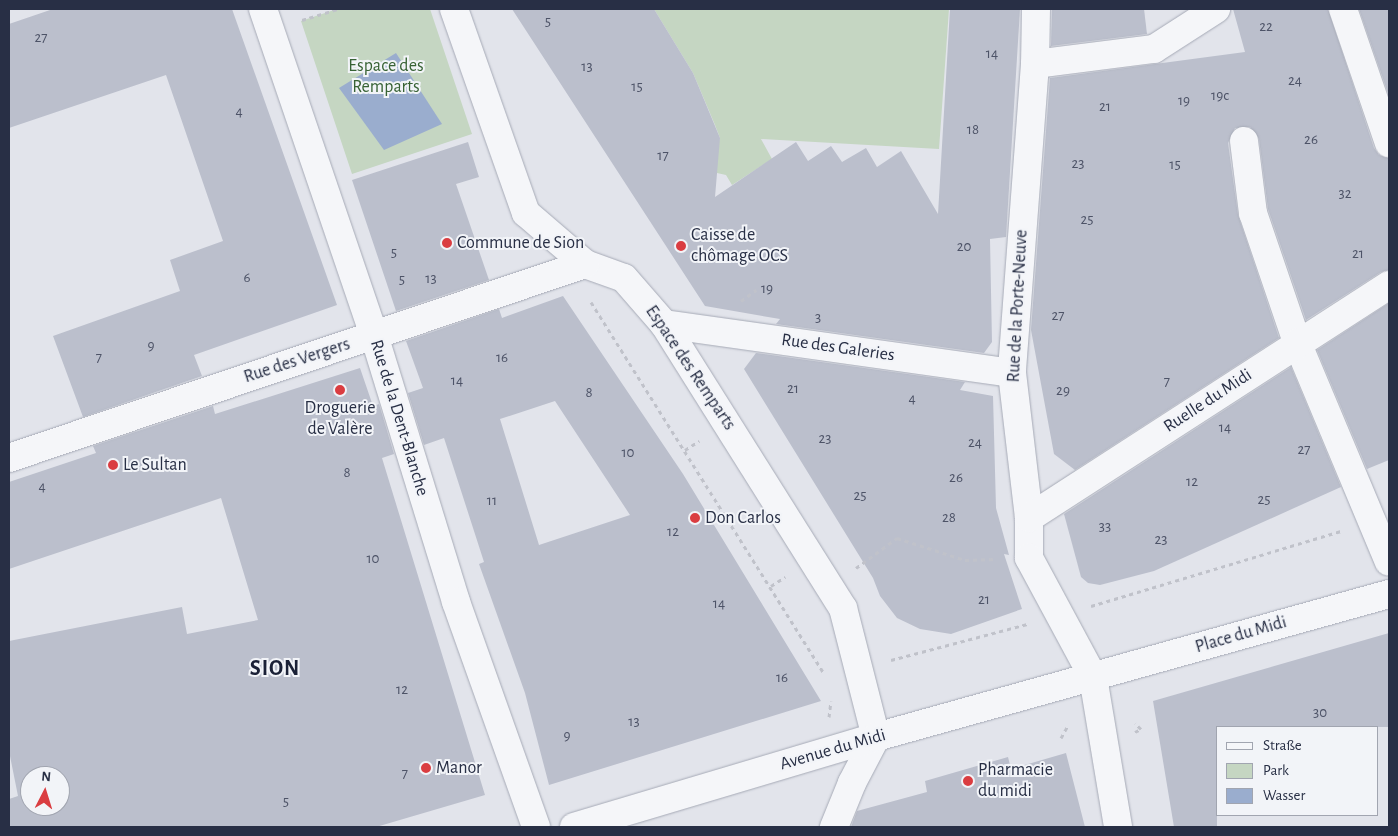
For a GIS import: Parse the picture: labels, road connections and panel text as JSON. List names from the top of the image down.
{
  "streets": {
    "street": [
      "Rue de la Porte-Neuve",
      "Rue des Galeries",
      "Rue des Vergers",
      "Espace des Remparts",
      "Ruelle du Midi",
      "Rue de la Dent-Blanche",
      "Place du Midi",
      "Avenue du Midi"
    ]
  },
  "crossings": [
    ["Rue de la Porte-Neuve", "Rue des Galeries"],
    ["Rue de la Porte-Neuve", "Ruelle du Midi"],
    ["Rue de la Porte-Neuve", "Place du Midi"],
    ["Rue de la Porte-Neuve", "Avenue du Midi"],
    ["Rue des Galeries", "Espace des Remparts"],
    ["Rue des Vergers", "Espace des Remparts"],
    ["Rue des Vergers", "Rue de la Dent-Blanche"],
    ["Espace des Remparts", "Avenue du Midi"],
    ["Place du Midi", "Avenue du Midi"]
  ],
  "districts": ["SION"],
  "parks": ["Espace des Remparts"],
  "places": [
    "Commune de Sion",
    "Caisse de chômage OCS",
    "Droguerie de Valère",
    "Le Sultan",
    "Don Carlos",
    "Manor",
    "Pharmacie du midi"
  ],
  "house_numbers": [
    "5",
    "22",
    "27",
    "14",
    "13",
    "24",
    "15",
    "19c",
    "19",
    "21",
    "4",
    "18",
    "26",
    "17",
    "23",
    "15",
    "32",
    "25",
    "20",
    "5",
    "21",
    "6",
    "13",
    "5",
    "19",
    "27",
    "3",
    "9",
    "7",
    "16",
    "14",
    "7",
    "21",
    "29",
    "8",
    "4",
    "14",
    "23",
    "24",
    "27",
    "10",
    "8",
    "26",
    "12",
    "4",
    "25",
    "25",
    "11",
    "28",
    "33",
    "12",
    "23",
    "10",
    "21",
    "14",
    "16",
    "12",
    "30",
    "13",
    "9",
    "7",
    "5"
  ],
  "legend": ["Straße", "Park", "Wasser"],
  "north": "top"
}
